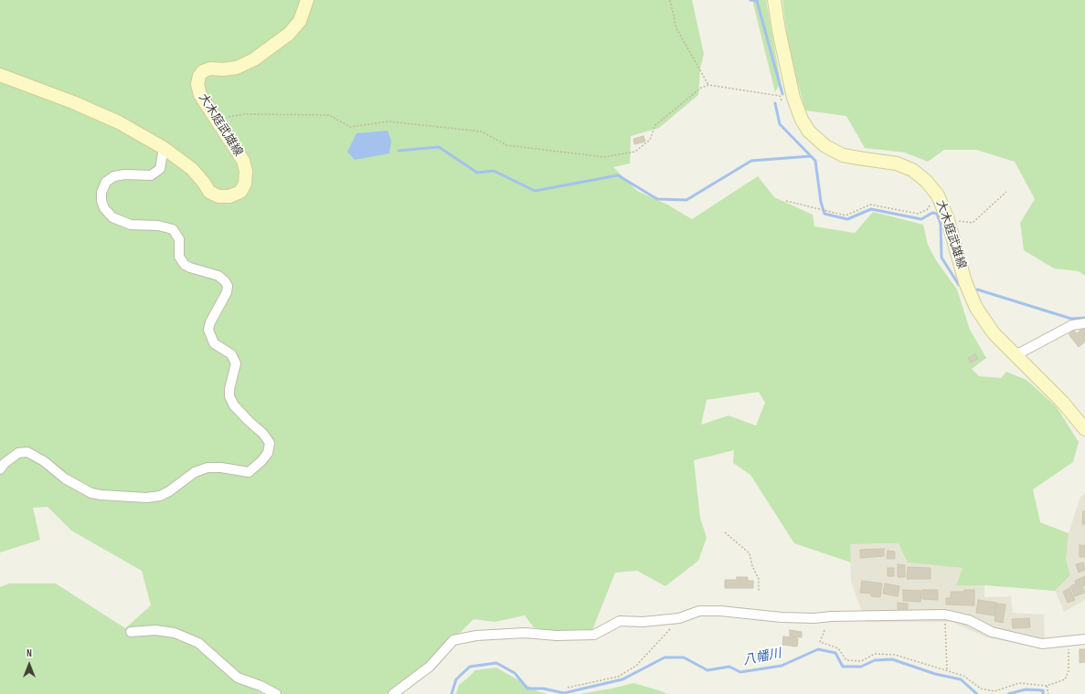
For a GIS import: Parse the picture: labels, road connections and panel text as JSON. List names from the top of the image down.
{
  "streets": {
    "main road": ["大木庭武雄線"]
  },
  "water": ["八幡川"],
  "north": "top"
}
